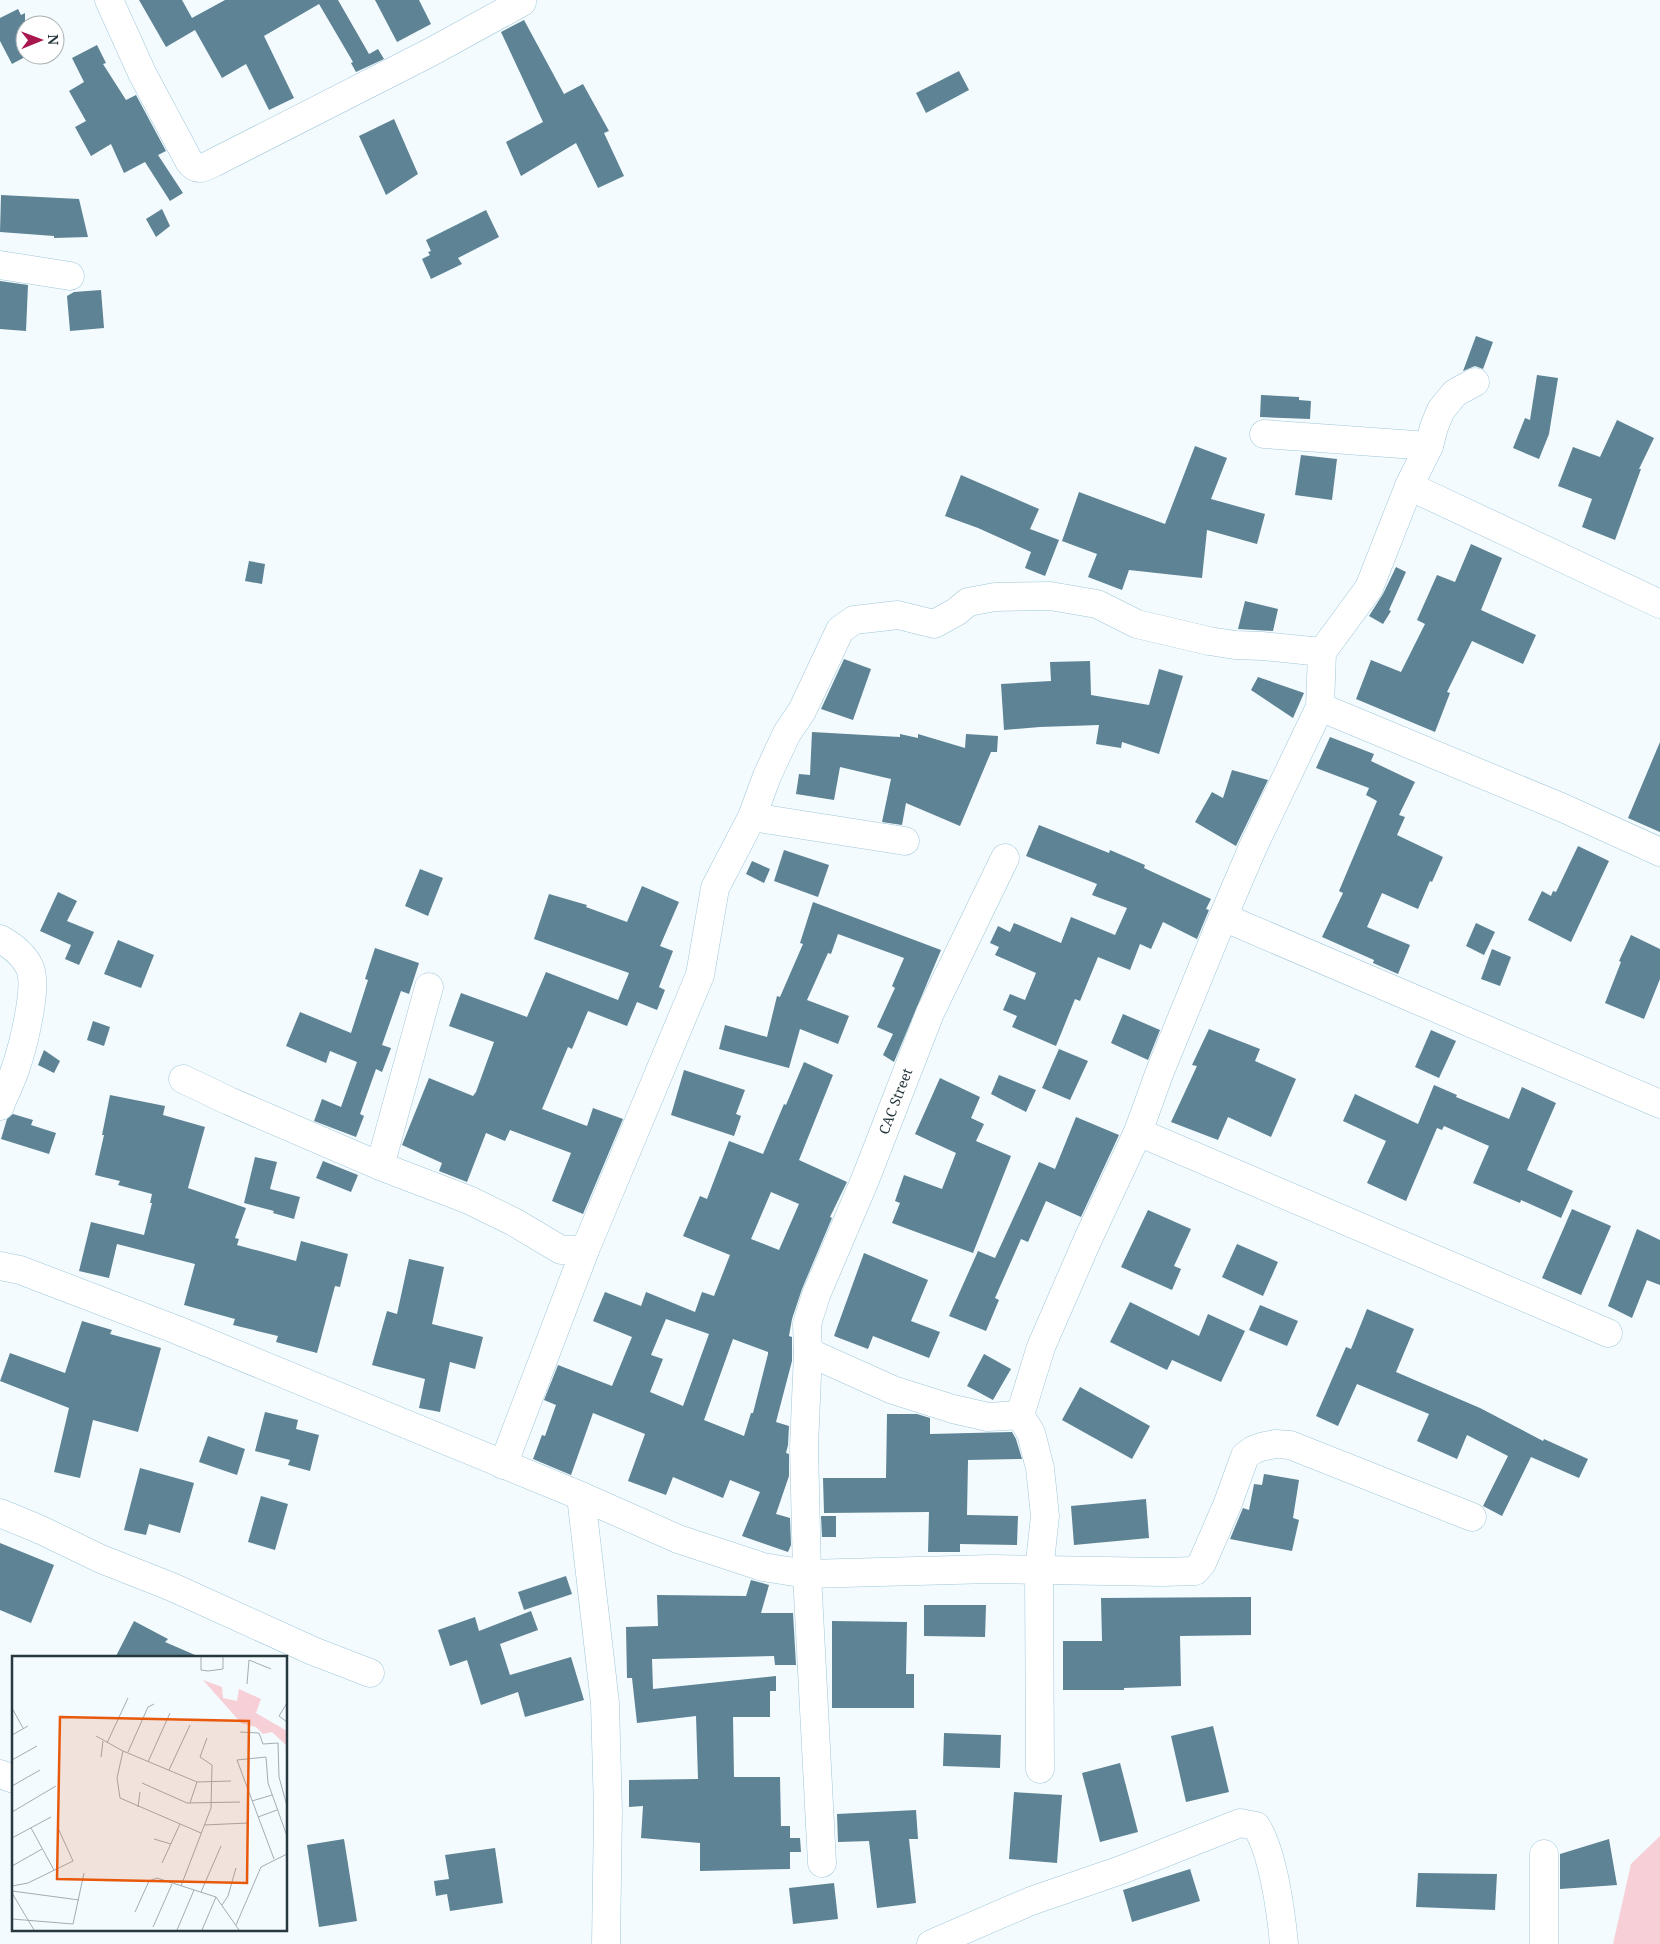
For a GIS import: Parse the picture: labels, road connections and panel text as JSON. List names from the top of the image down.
{
  "streets": {
    "street": ["CAC Street"]
  },
  "north": "right"
}
